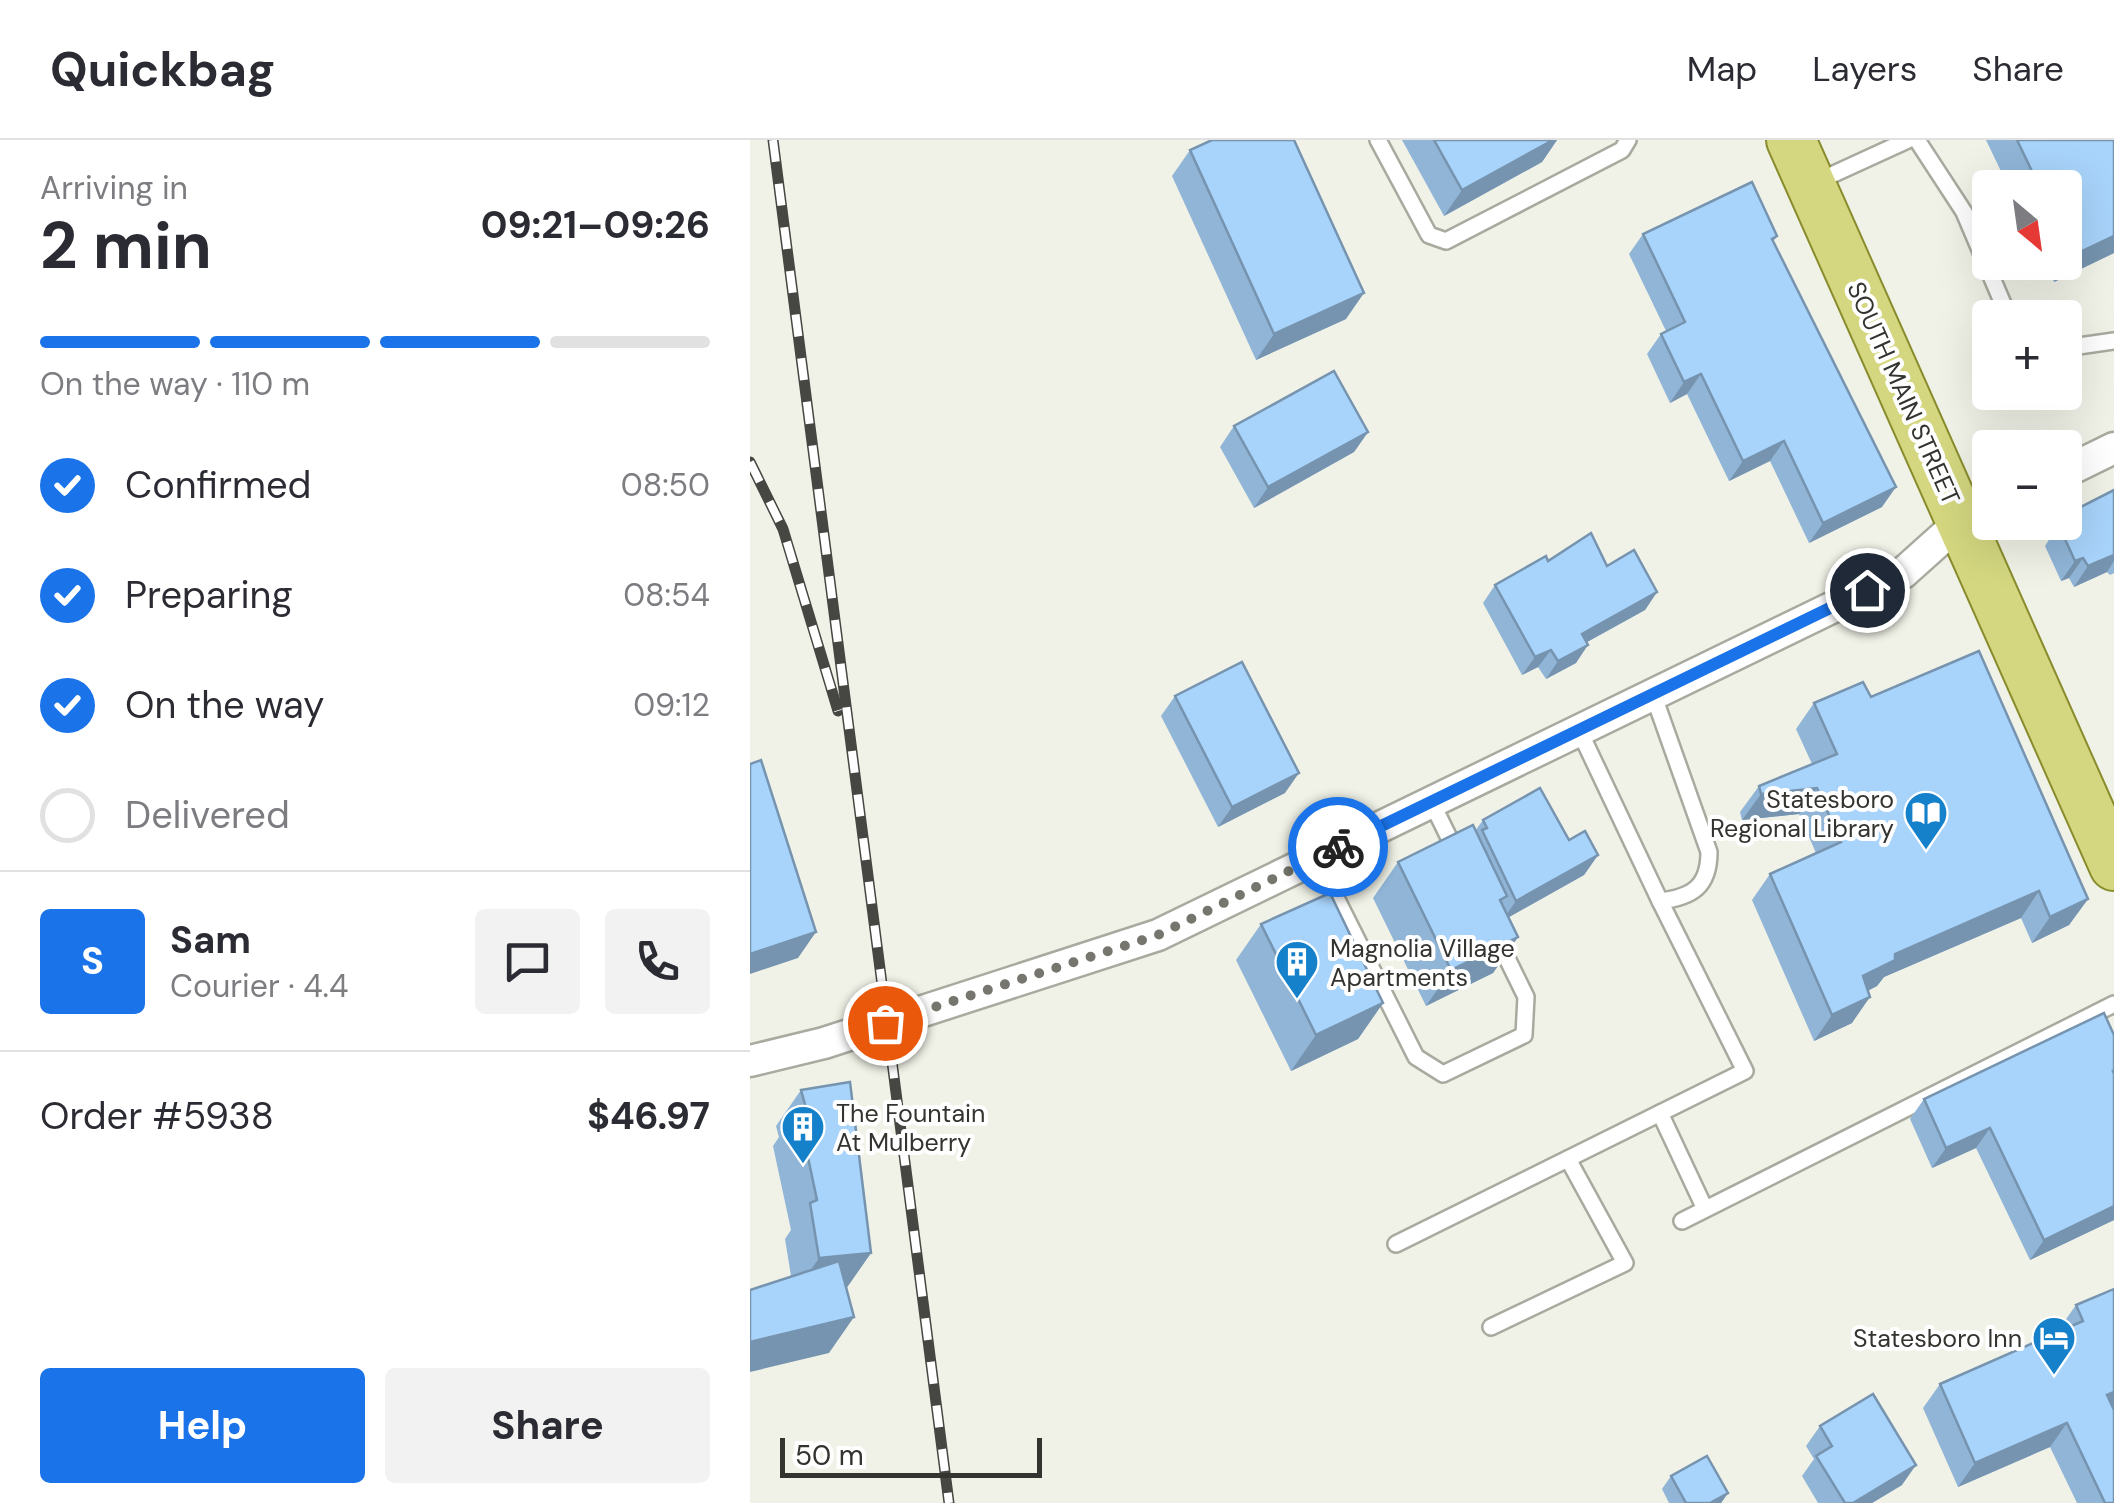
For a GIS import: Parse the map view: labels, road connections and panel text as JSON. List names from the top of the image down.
{
  "streets": {
    "main road": ["SOUTH MAIN STREET"]
  },
  "places": {
    "library": ["Statesboro Regional Library"],
    "building": ["Magnolia Village Apartments", "The Fountain At Mulberry"],
    "hotel": ["Statesboro Inn"]
  },
  "scale_bar": "50 m",
  "north": "bottom right",
  "page": {
    "header": "Quickbag",
    "nav": ["Map", "Layers", "Share"],
    "heading": ["2 min", "Arriving in", "09:21–09:26"],
    "panel": [
      "Sam",
      "Courier · 4.4",
      "Order #5938",
      "$46.97"
    ],
    "map_buttons": ["+", "−"],
    "bar": "On the way · 110 m",
    "list": [
      ["Confirmed", "08:50"],
      ["Preparing", "08:54"],
      ["On the way", "09:12"],
      "Delivered"
    ],
    "round": "S",
    "buttons": ["Help", "Share"],
    "scale": "50 m"
  }
}
